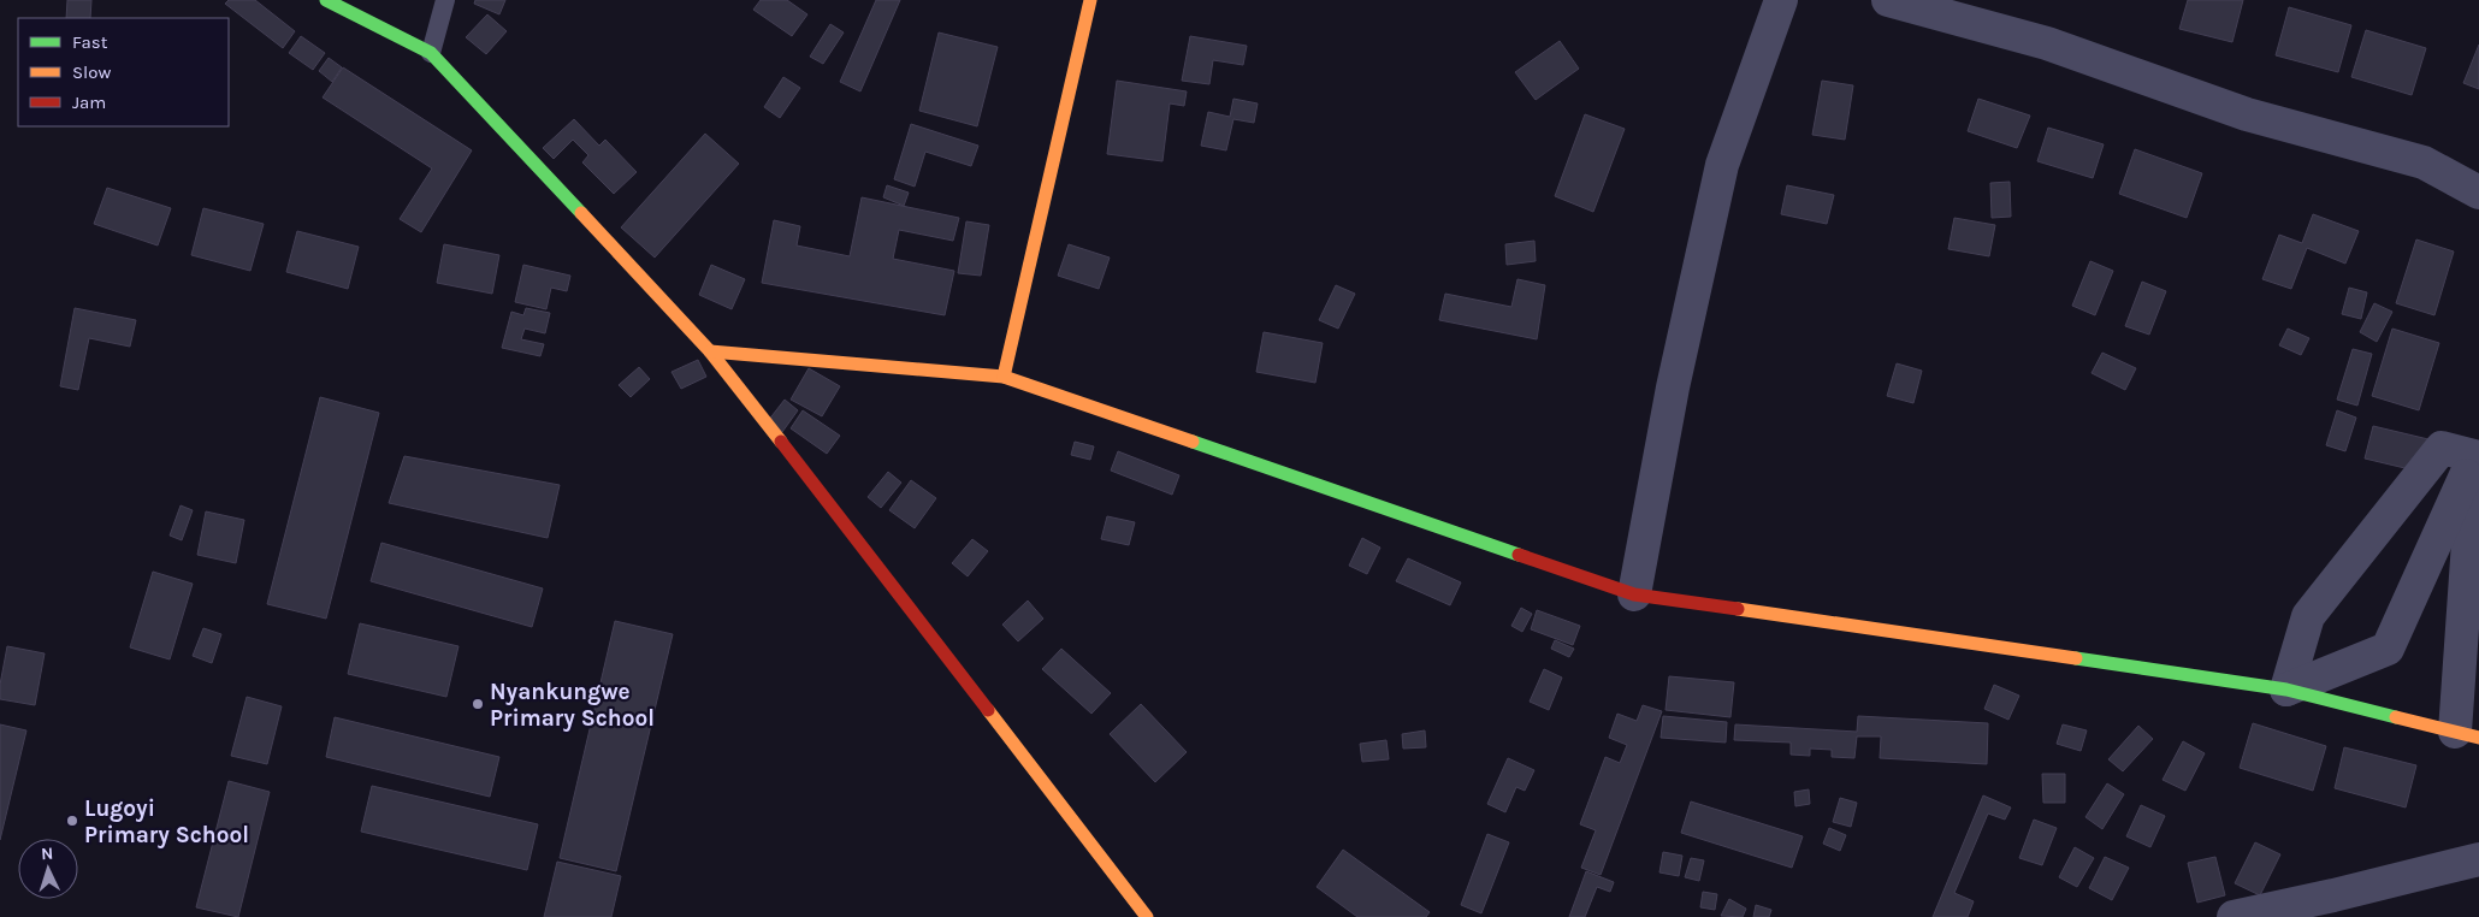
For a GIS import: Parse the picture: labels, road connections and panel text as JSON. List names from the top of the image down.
{
  "places": ["Nyankungwe Primary School", "Lugoyi Primary School"],
  "legend": ["Fast", "Slow", "Jam"],
  "north": "top"
}
